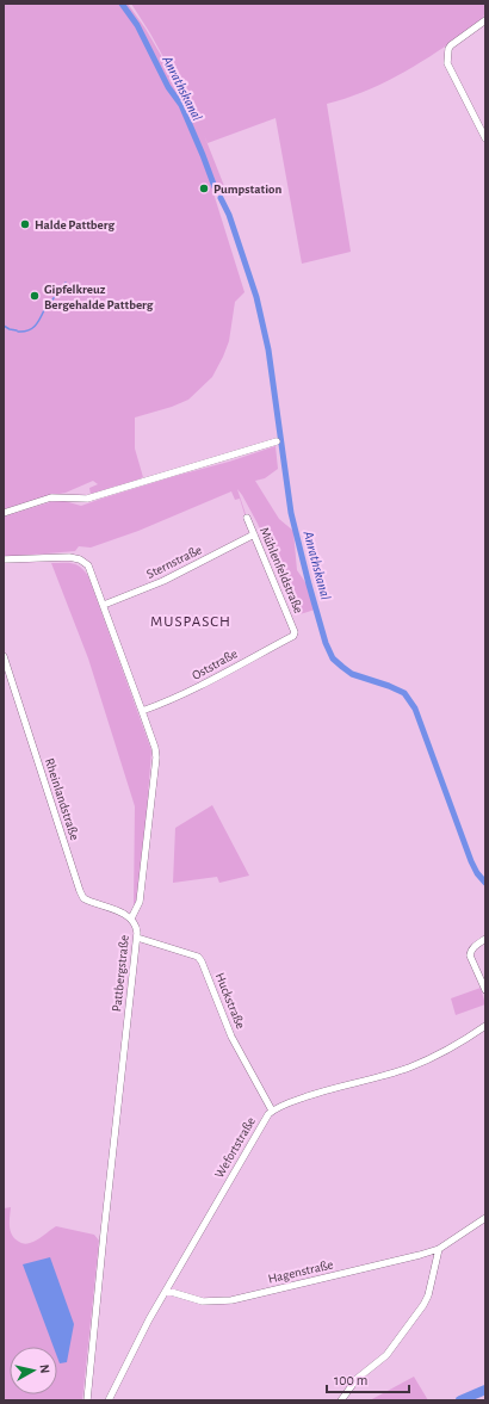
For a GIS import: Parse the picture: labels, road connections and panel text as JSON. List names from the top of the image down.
{
  "streets": {
    "street": [
      "Sternstraße",
      "Mühlenfeldstraße",
      "Oststraße",
      "Rheinlandstraße",
      "Pattbergstraße",
      "Huckstraße",
      "Wefortstraße",
      "Hagenstraße"
    ]
  },
  "crossings": [
    ["Sternstraße", "Mühlenfeldstraße"],
    ["Sternstraße", "Pattbergstraße"],
    ["Mühlenfeldstraße", "Oststraße"],
    ["Oststraße", "Pattbergstraße"],
    ["Rheinlandstraße", "Pattbergstraße"],
    ["Pattbergstraße", "Huckstraße"],
    ["Huckstraße", "Wefortstraße"],
    ["Wefortstraße", "Hagenstraße"]
  ],
  "districts": ["MUSPASCH"],
  "water": ["Anrathskanal"],
  "places": ["Pumpstation", "Halde Pattberg", "Gipfelkreuz Bergehalde Pattberg"],
  "scale_bar": "100 m",
  "north": "right"
}
